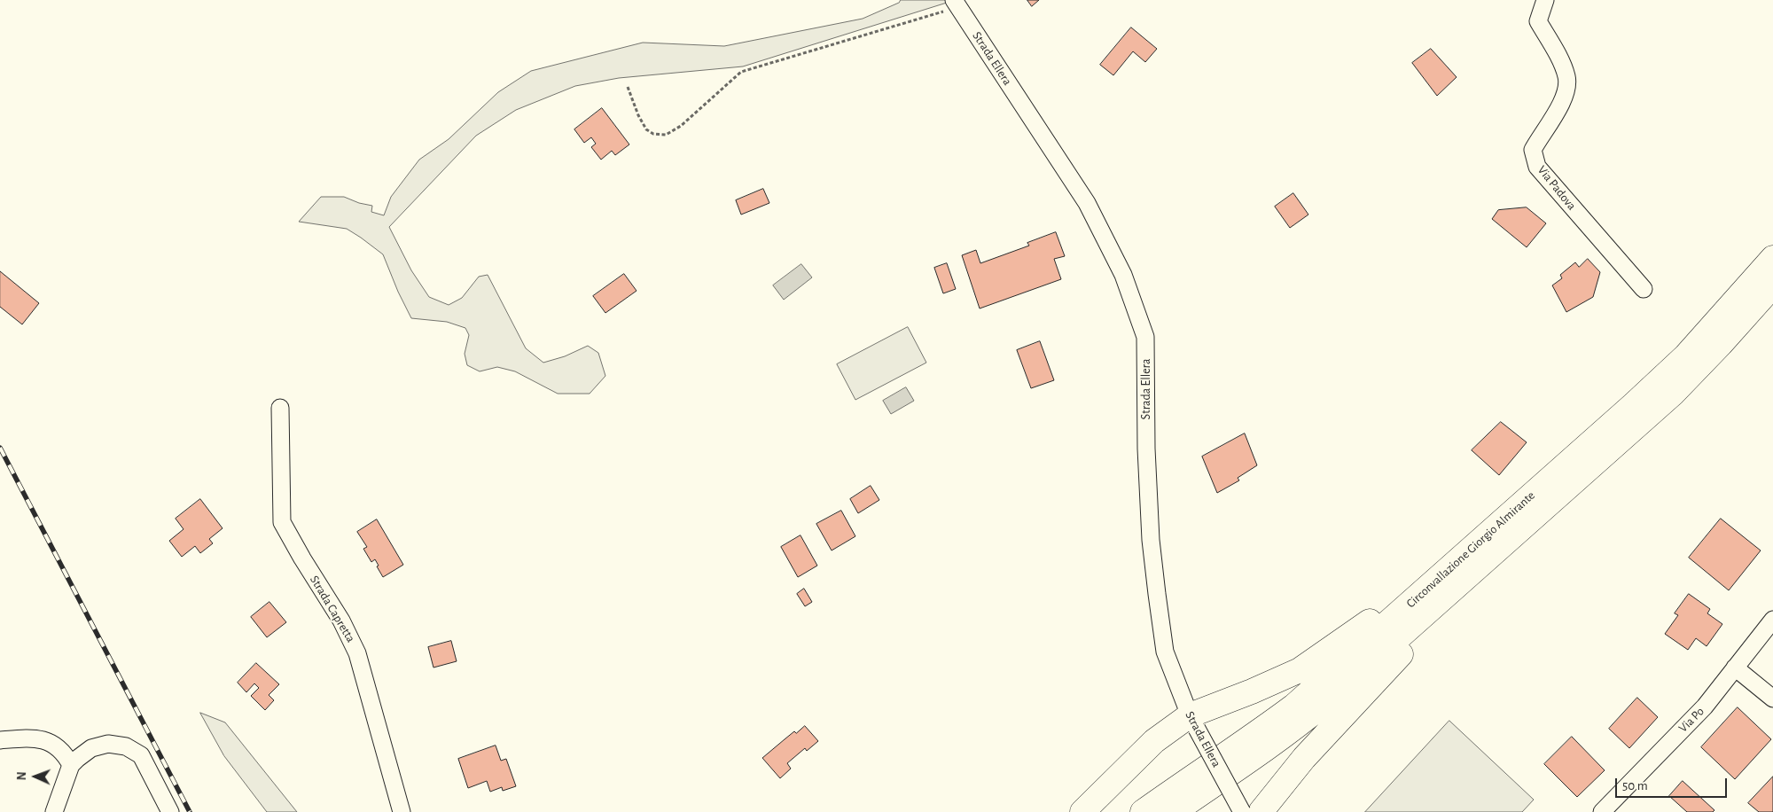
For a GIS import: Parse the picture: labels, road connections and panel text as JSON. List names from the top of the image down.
{
  "streets": {
    "highway": ["Circonvallazione Giorgio Almirante"],
    "street": [
      "Strada Ellera",
      "Via Padova",
      "Strada Capretta",
      "Via Po"
    ]
  },
  "scale_bar": "50 m",
  "north": "left"
}
